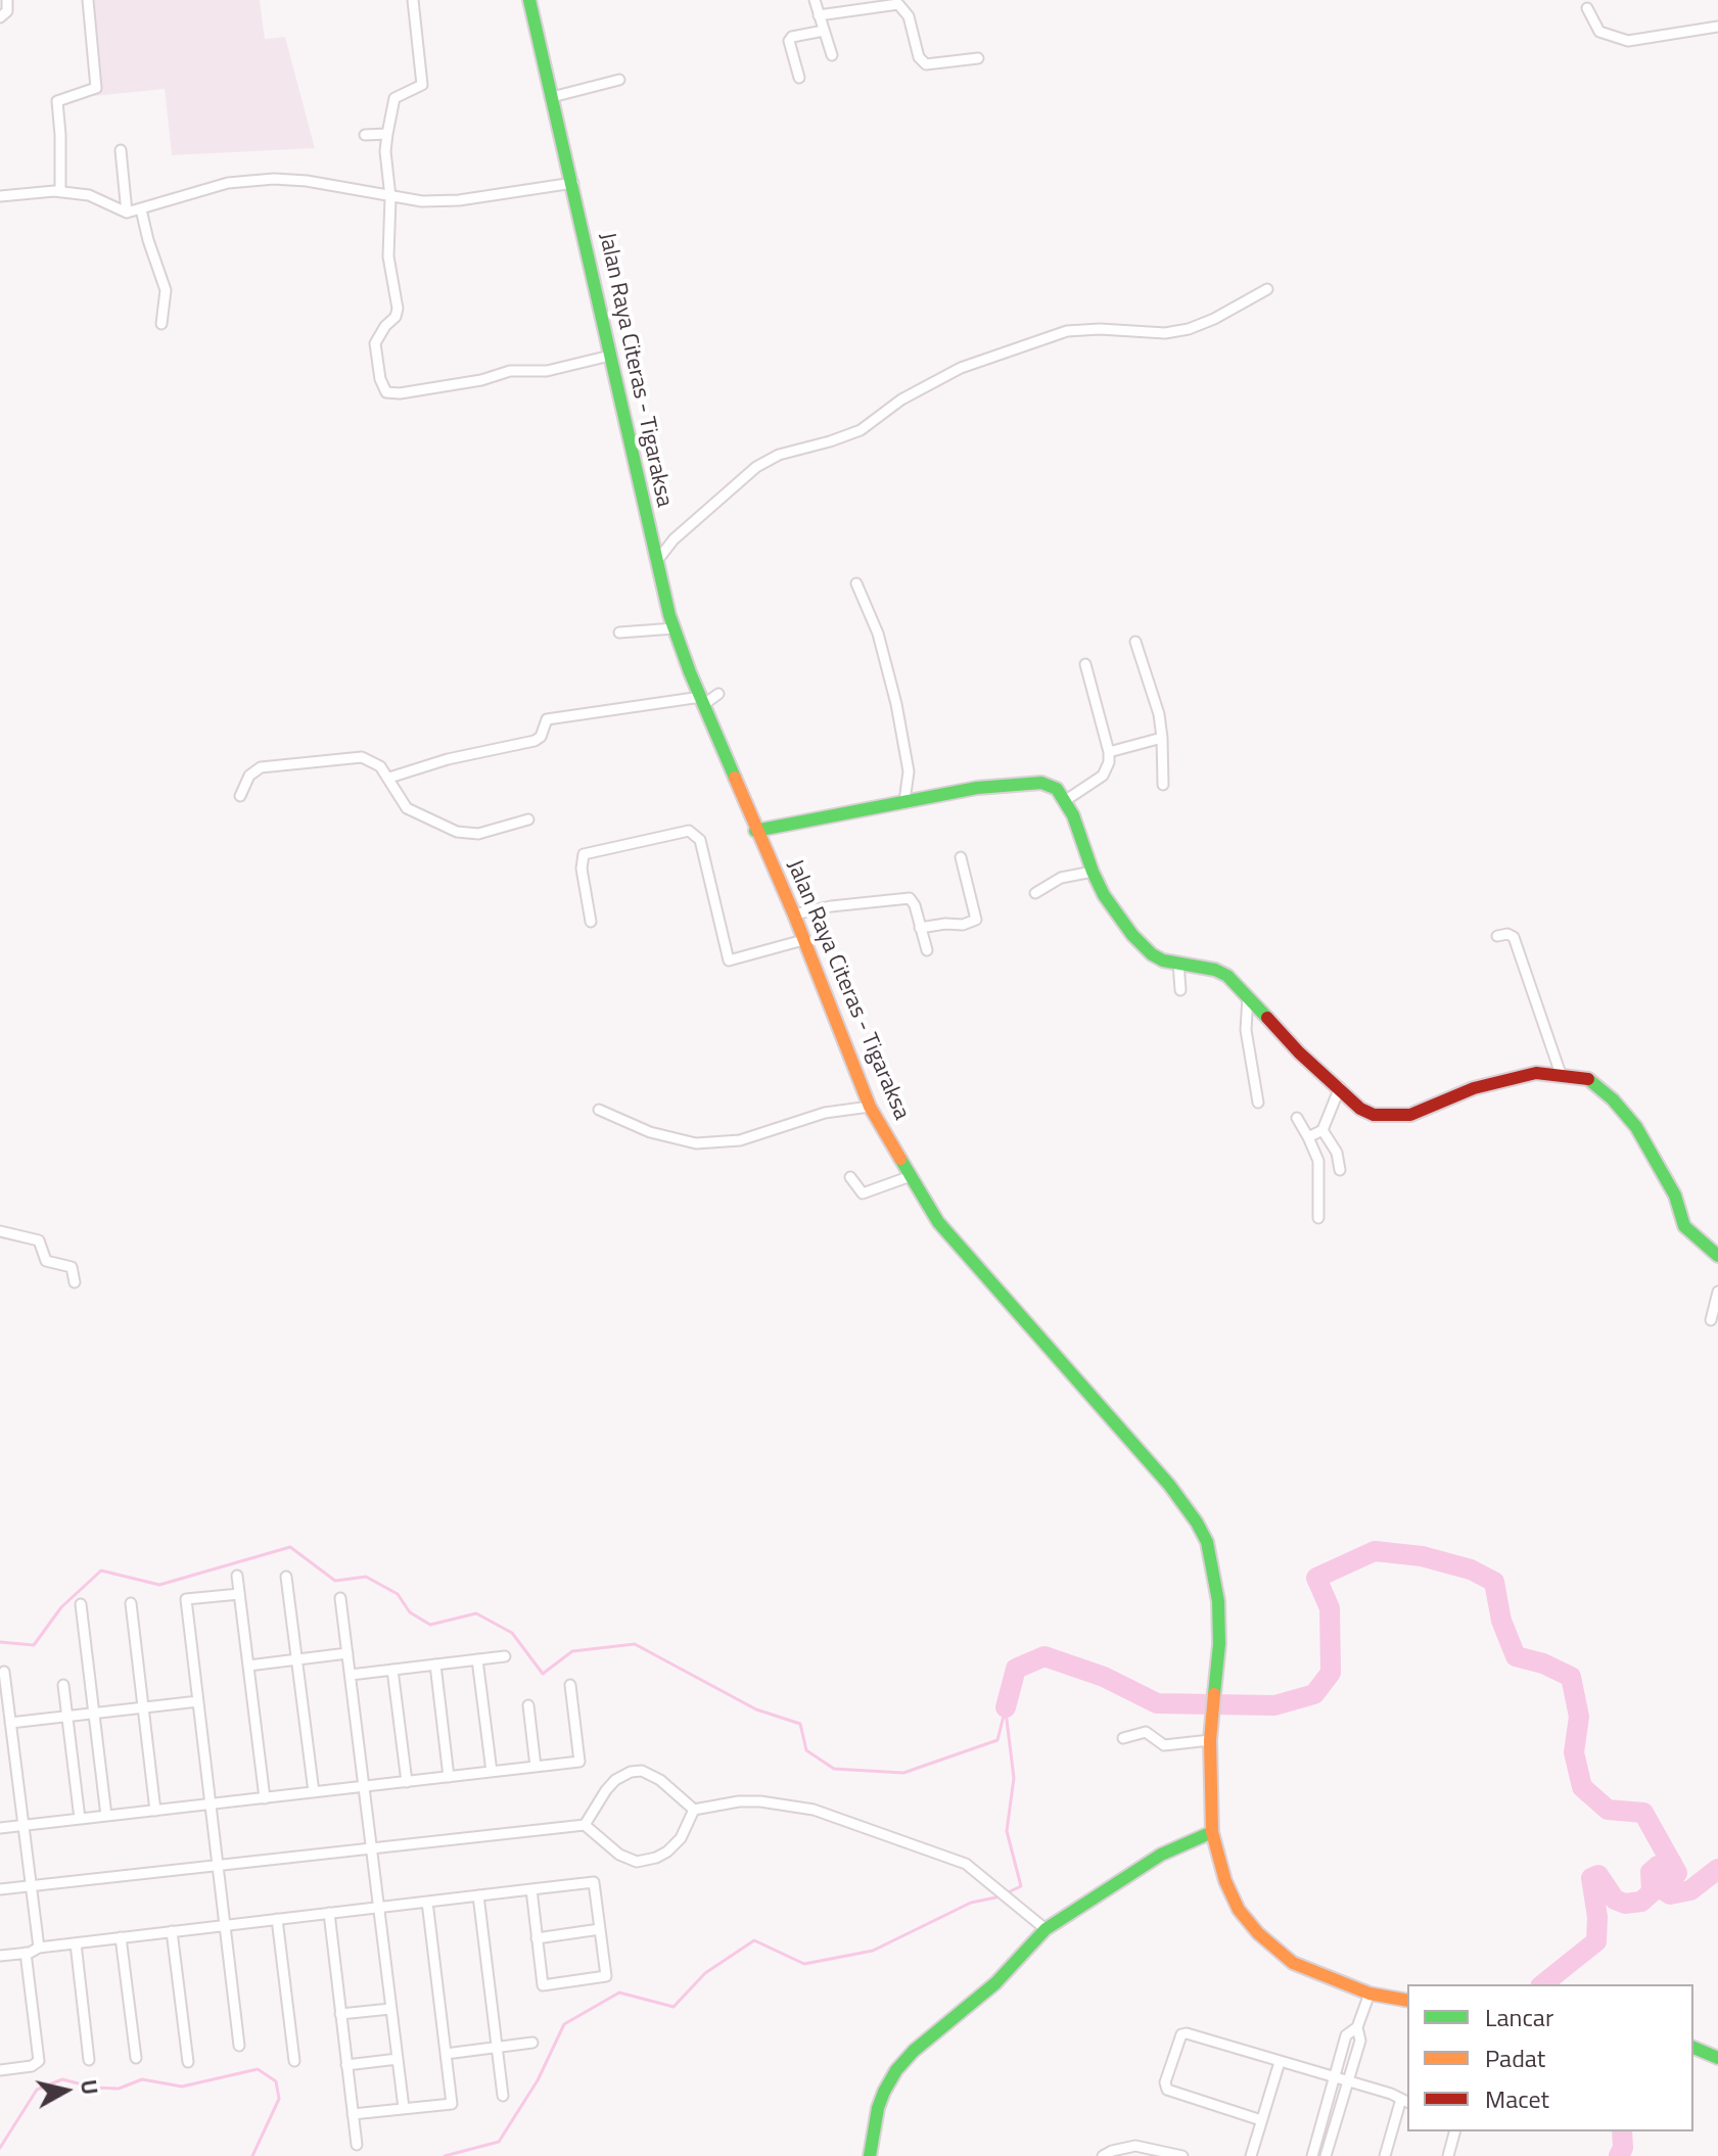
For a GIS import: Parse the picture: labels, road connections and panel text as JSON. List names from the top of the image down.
{
  "streets": {
    "main road": ["Jalan Raya Citeras - Tigaraksa"]
  },
  "legend": ["Lancar", "Padat", "Macet"],
  "north": "right"
}
